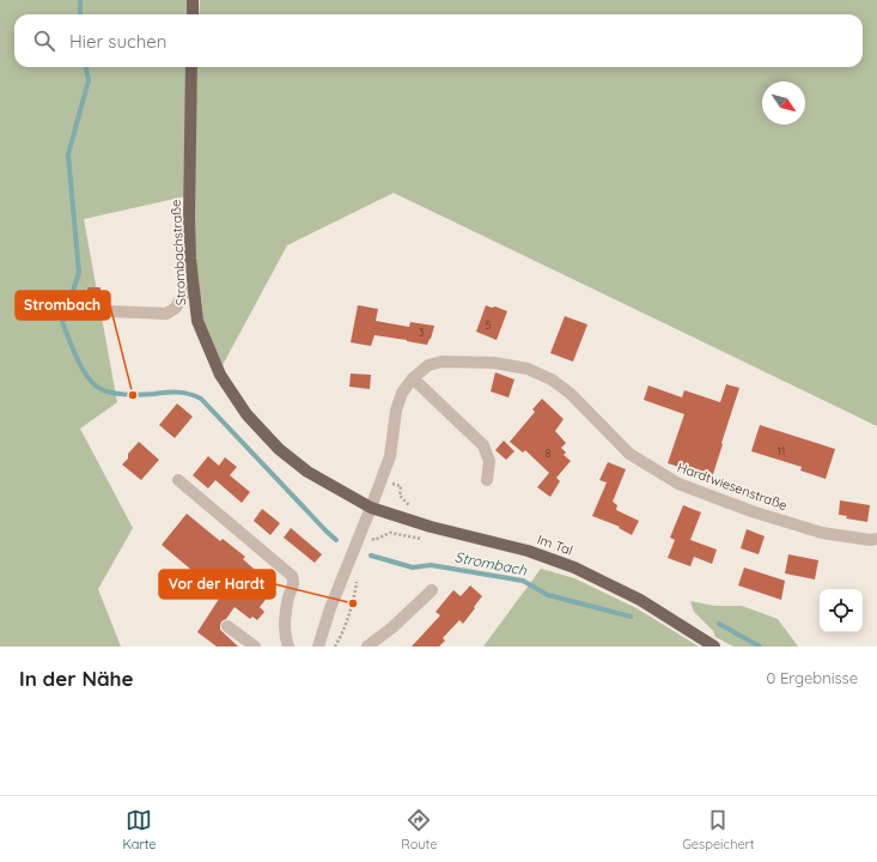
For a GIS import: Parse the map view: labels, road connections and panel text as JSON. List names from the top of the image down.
{
  "streets": {
    "main road": ["Strombachstraße", "Im Tal"],
    "street": ["Hardtwiesenstraße"]
  },
  "crossings": [
    ["Strombachstraße", "Hardtwiesenstraße"],
    ["Strombachstraße", "Im Tal"],
    ["Hardtwiesenstraße", "Im Tal"]
  ],
  "water": ["Strombach"],
  "places": ["Strombach", "Vor der Hardt"],
  "house_numbers": [
    "5",
    "3",
    "11",
    "8"
  ],
  "north": "bottom right",
  "page": {
    "search": "Hier suchen",
    "heading": ["In der Nähe", "0 Ergebnisse"],
    "nav": ["Karte", "Route", "Gespeichert"]
  }
}
